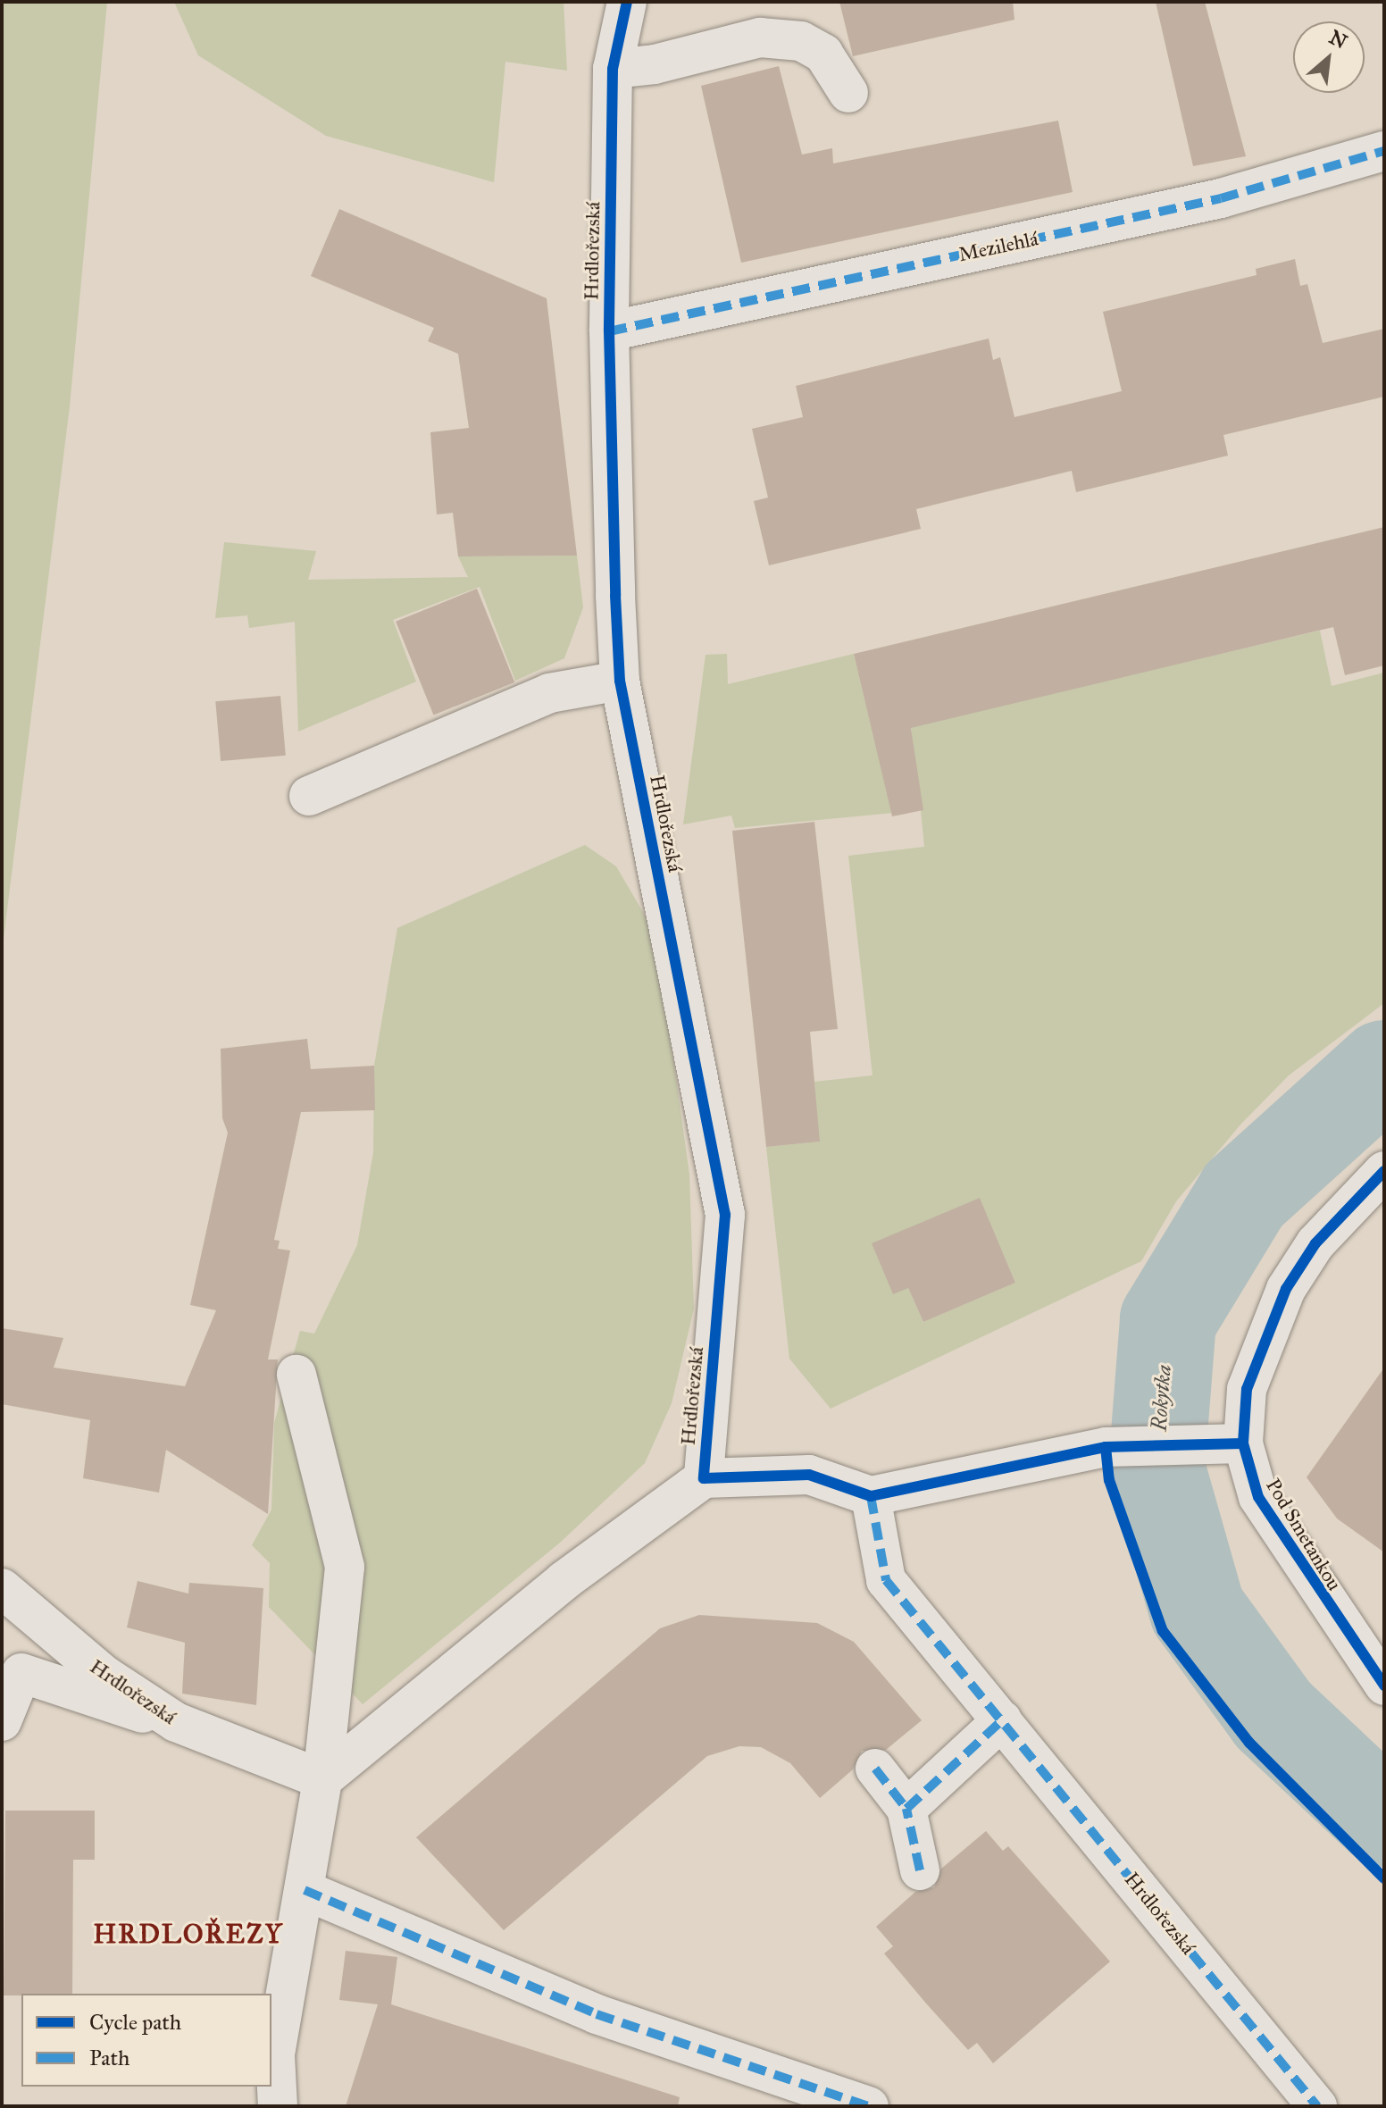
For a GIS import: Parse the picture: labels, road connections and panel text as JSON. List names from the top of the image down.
{
  "streets": {
    "street": ["Mezilehlá", "Hrdlořezská", "Pod Smetankou"]
  },
  "crossings": [
    ["Mezilehlá", "Hrdlořezská"]
  ],
  "districts": ["HRDLOŘEZY"],
  "water": ["Rokytka"],
  "legend": ["Cycle path", "Path"],
  "north": "top right"
}
